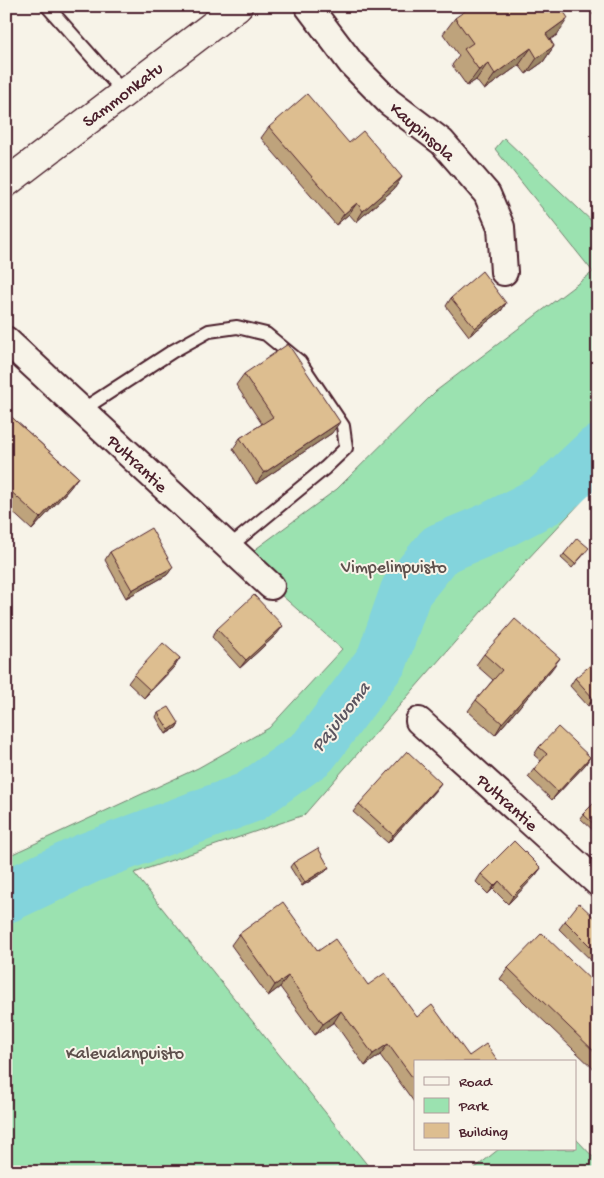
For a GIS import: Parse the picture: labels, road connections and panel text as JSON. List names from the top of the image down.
{
  "streets": {
    "main road": ["Sammonkatu"],
    "street": ["Kaupinsola", "Pultrantie"]
  },
  "water": ["Pajuluoma"],
  "parks": ["Vimpelinpuisto", "Kalevalanpuisto"],
  "legend": ["Road", "Park", "Building"]
}
